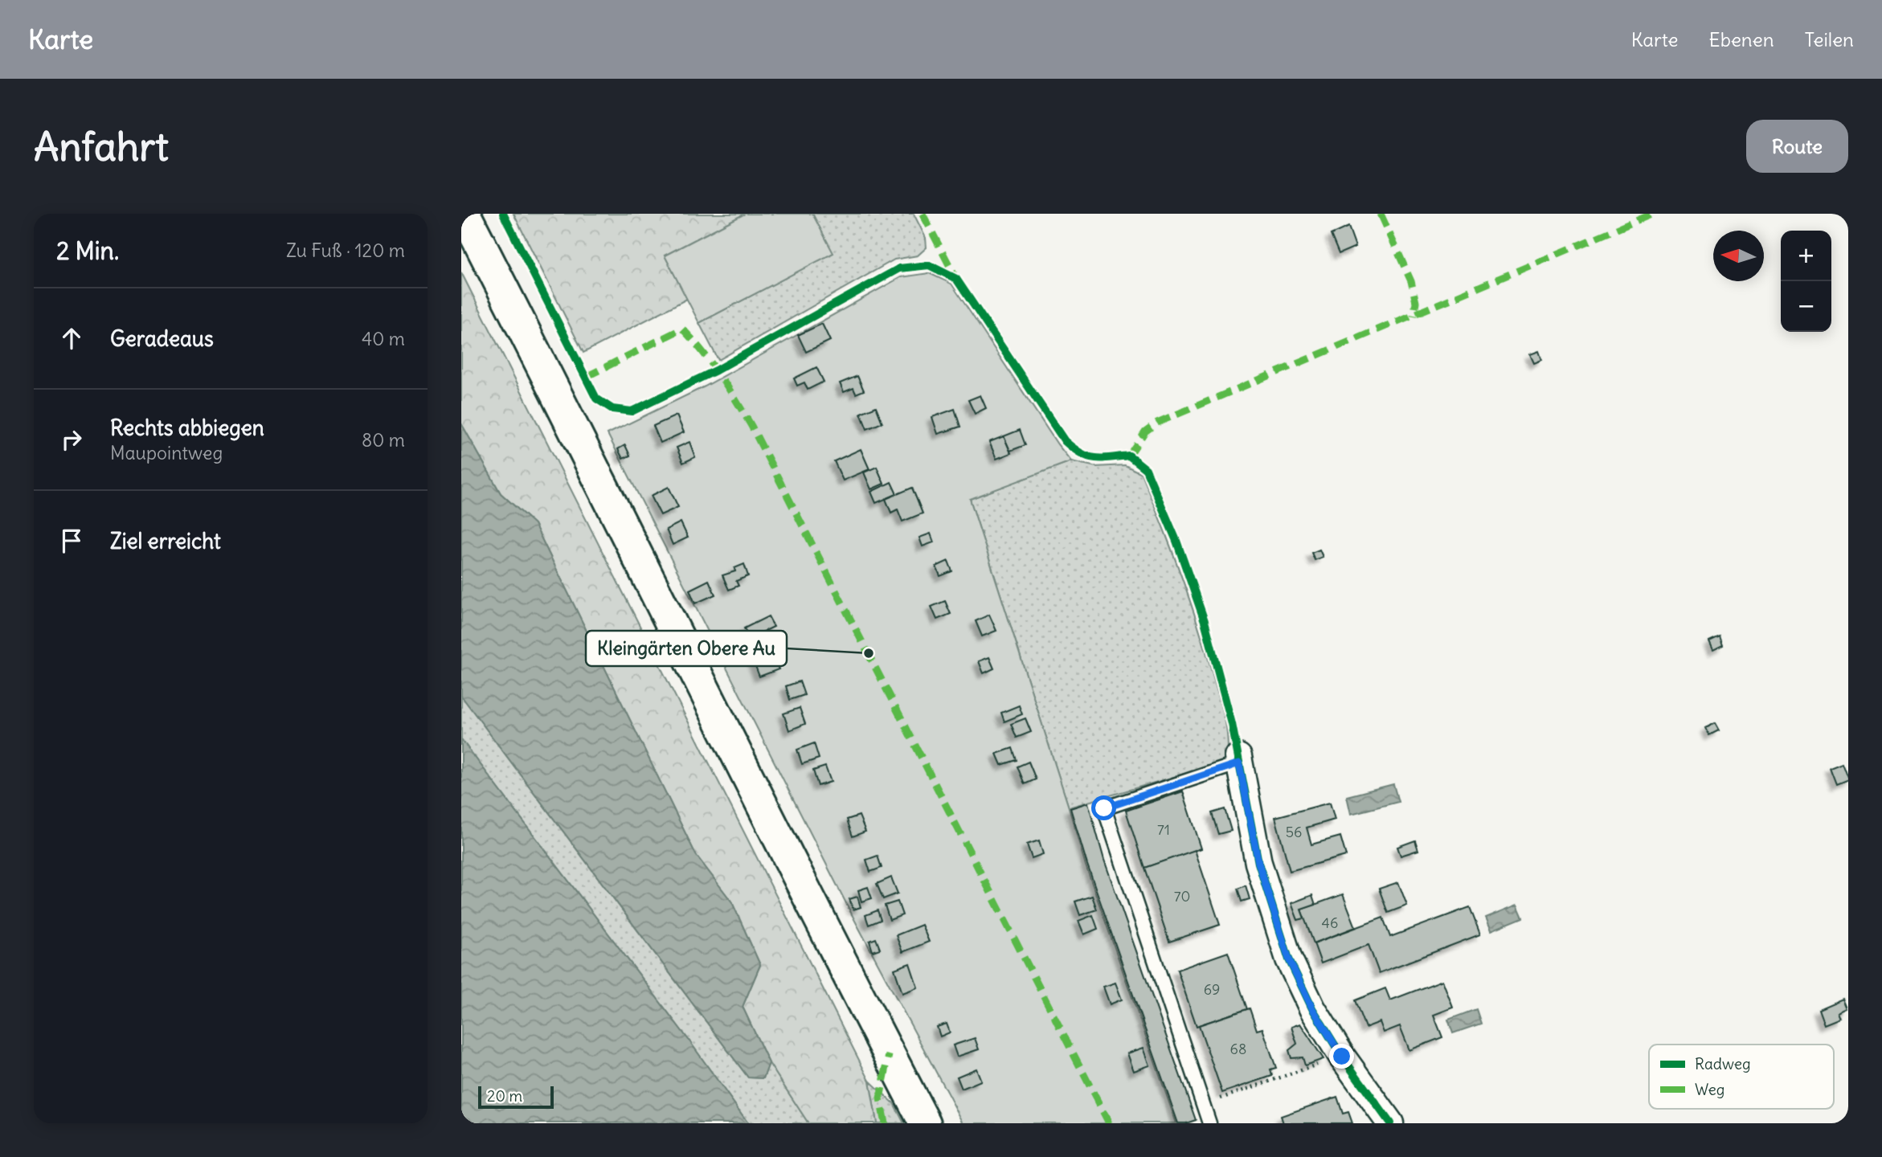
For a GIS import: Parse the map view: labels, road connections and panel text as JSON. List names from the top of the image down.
{
  "places": ["Kleingärten Obere Au"],
  "house_numbers": [
    "71",
    "56",
    "70",
    "46",
    "69",
    "68"
  ],
  "legend": ["Radweg", "Weg"],
  "scale_bar": "20 m",
  "north": "left",
  "page": {
    "header": "Karte",
    "nav": ["Karte", "Ebenen", "Teilen"],
    "buttons": "Route",
    "title": "Anfahrt",
    "heading": ["2 Min.", "Zu Fuß · 120 m"],
    "map_buttons": ["+", "−"],
    "list": [
      ["Geradeaus", "40 m"],
      ["Rechts abbiegen", "Maupointweg", "80 m"],
      "Ziel erreicht"
    ],
    "scale": "20 m"
  }
}
